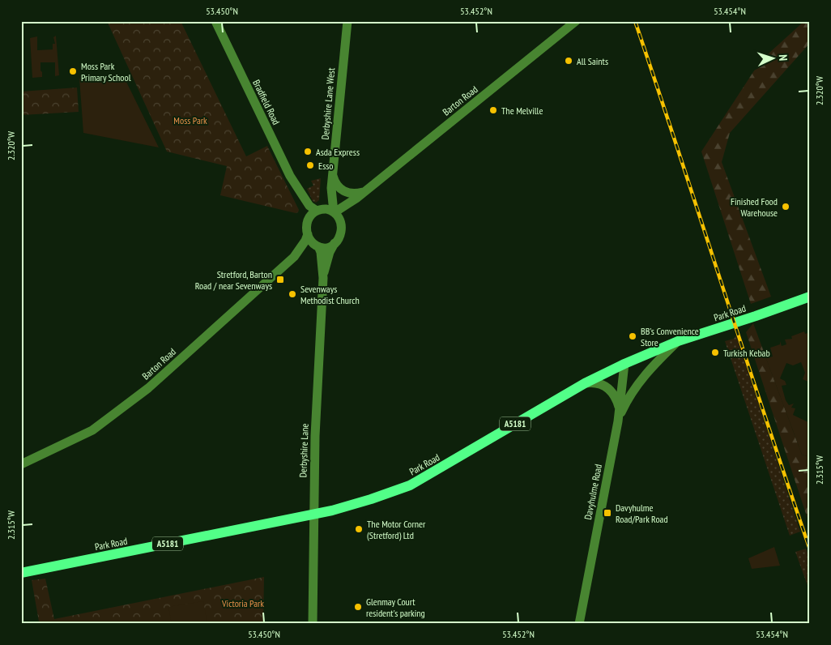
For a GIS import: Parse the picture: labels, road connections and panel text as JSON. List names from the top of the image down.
{
  "streets": {
    "main road": ["Park Road", "A5181"],
    "street": [
      "Barton Road",
      "Bradfield Road",
      "Derbyshire Lane West",
      "Derbyshire Lane",
      "Davyhulme Road"
    ]
  },
  "crossings": [
    ["Barton Road", "Bradfield Road"],
    ["Barton Road", "Derbyshire Lane West"],
    ["Barton Road", "Derbyshire Lane"],
    ["Bradfield Road", "Derbyshire Lane West"],
    ["Bradfield Road", "Derbyshire Lane"],
    ["Derbyshire Lane West", "Derbyshire Lane"],
    ["Park Road", "Derbyshire Lane"],
    ["Park Road", "Davyhulme Road"]
  ],
  "parks": ["Moss Park", "Victoria Park"],
  "places": {
    "other": [
      "All Saints",
      "Moss Park Primary School",
      "The Melville",
      "Asda Express",
      "Esso",
      "Finished Food Warehouse",
      "Sevenways Methodist Church",
      "BB's Convenience Store",
      "Turkish Kebab",
      "The Motor Corner (Stretford) Ltd",
      "Glenmay Court resident's parking"
    ],
    "transit": ["Stretford, Barton Road / near Sevenways", "Davyhulme Road/Park Road"]
  },
  "north": "right",
  "coordinates": [
    "53.450°N",
    "53.452°N",
    "53.454°N",
    "2.320°W",
    "2.315°W"
  ]
}
